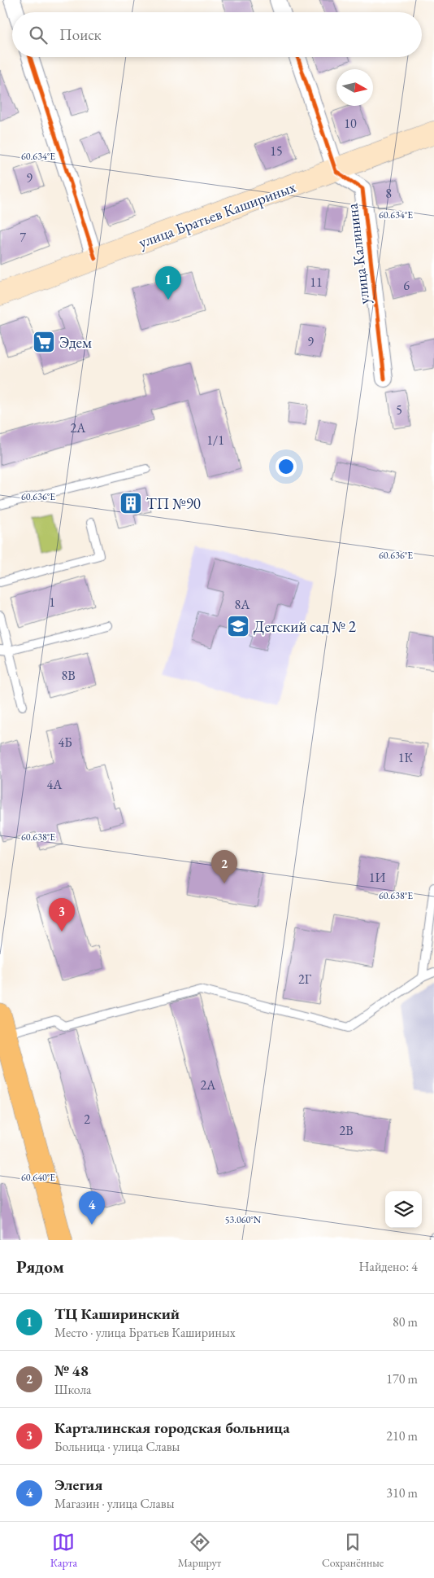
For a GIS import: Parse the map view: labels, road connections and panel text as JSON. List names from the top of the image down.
{
  "streets": {
    "main road": ["улица Братьев Кашириных"],
    "street": ["улица Калинина"]
  },
  "crossings": [
    ["улица Братьев Кашириных", "улица Калинина"]
  ],
  "places": {
    "supermarket": ["Эдем"],
    "building": ["ТП №90"],
    "school or university": ["Детский сад № 2"]
  },
  "house_numbers": [
    "10",
    "15",
    "9",
    "8",
    "7",
    "11",
    "6",
    "9",
    "5",
    "2А",
    "1/1",
    "1",
    "8А",
    "8В",
    "4Б",
    "1К",
    "4А",
    "1И",
    "2Г",
    "2А",
    "2",
    "2В"
  ],
  "north": "right",
  "page": {
    "search": "Поиск",
    "pins": [
      "1",
      "2",
      "3",
      "4"
    ],
    "heading": ["Рядом", "Найдено: 4"],
    "list": [
      {
        "mark": "1",
        "name": "ТЦ Каширинский",
        "note": "Место · улица Братьев Кашириных",
        "value": "80 m"
      },
      {
        "mark": "2",
        "name": "№ 48",
        "note": "Школа",
        "value": "170 m"
      },
      {
        "mark": "3",
        "name": "Карталинская городская больница",
        "note": "Больница · улица Славы",
        "value": "210 m"
      },
      {
        "mark": "4",
        "name": "Элегия",
        "note": "Магазин · улица Славы",
        "value": "310 m"
      }
    ],
    "nav": ["Карта", "Маршрут", "Сохранённые"]
  },
  "coordinates": [
    "60.634°E",
    "60.636°E",
    "60.638°E",
    "60.640°E",
    "53.060°N"
  ]
}
